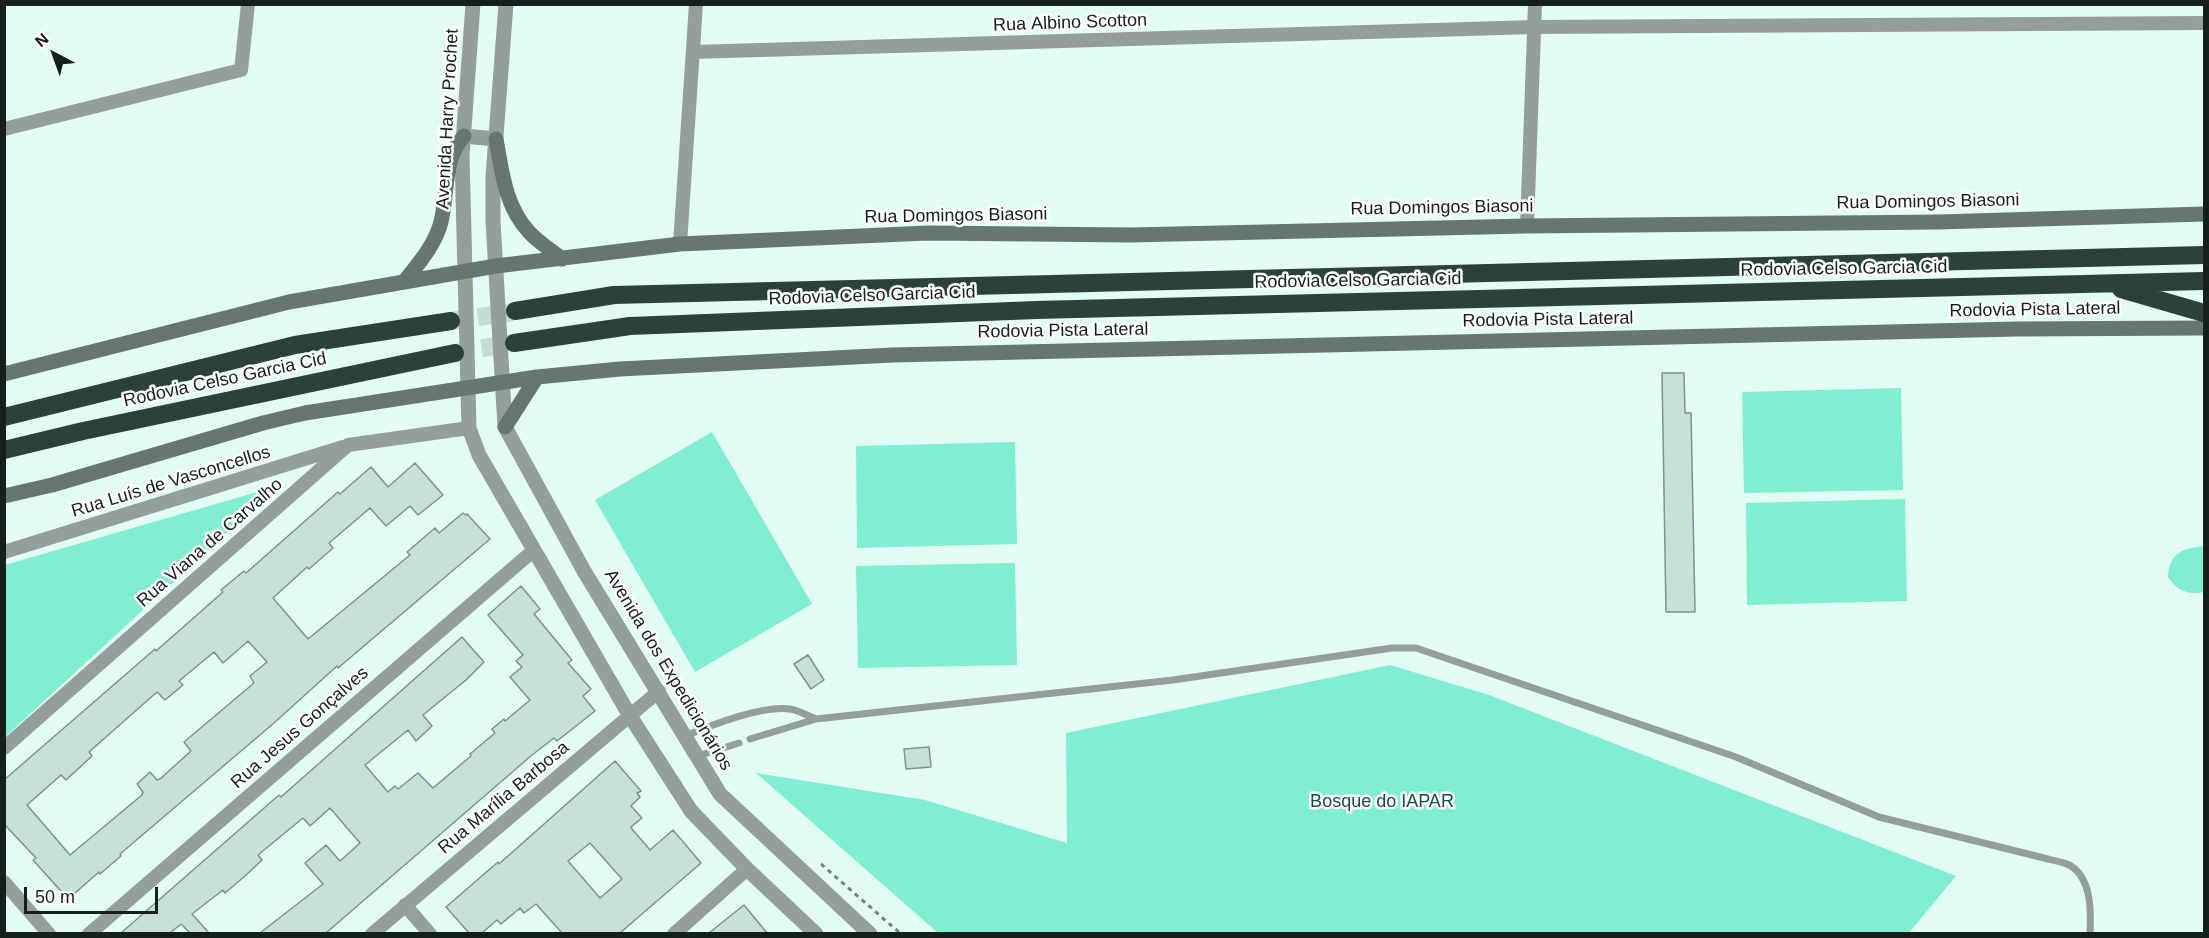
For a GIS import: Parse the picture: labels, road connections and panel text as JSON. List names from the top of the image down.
{
  "streets": {
    "highway": ["Rodovia Celso Garcia Cid"],
    "main road": ["Rua Domingos Biasoni", "Rodovia Pista Lateral"],
    "street": [
      "Rua Albino Scotton",
      "Avenida Harry Prochet",
      "Rua Luís de Vasconcellos",
      "Rua Viana de Carvalho",
      "Avenida dos Expedicionários",
      "Rua Jesus Gonçalves",
      "Rua Marília Barbosa"
    ]
  },
  "crossings": [
    ["Rua Luís de Vasconcellos", "Rua Viana de Carvalho"],
    ["Avenida dos Expedicionários", "Rua Marília Barbosa"]
  ],
  "parks": ["Bosque do IAPAR"],
  "scale_bar": "50 m",
  "north": "top left"
}
